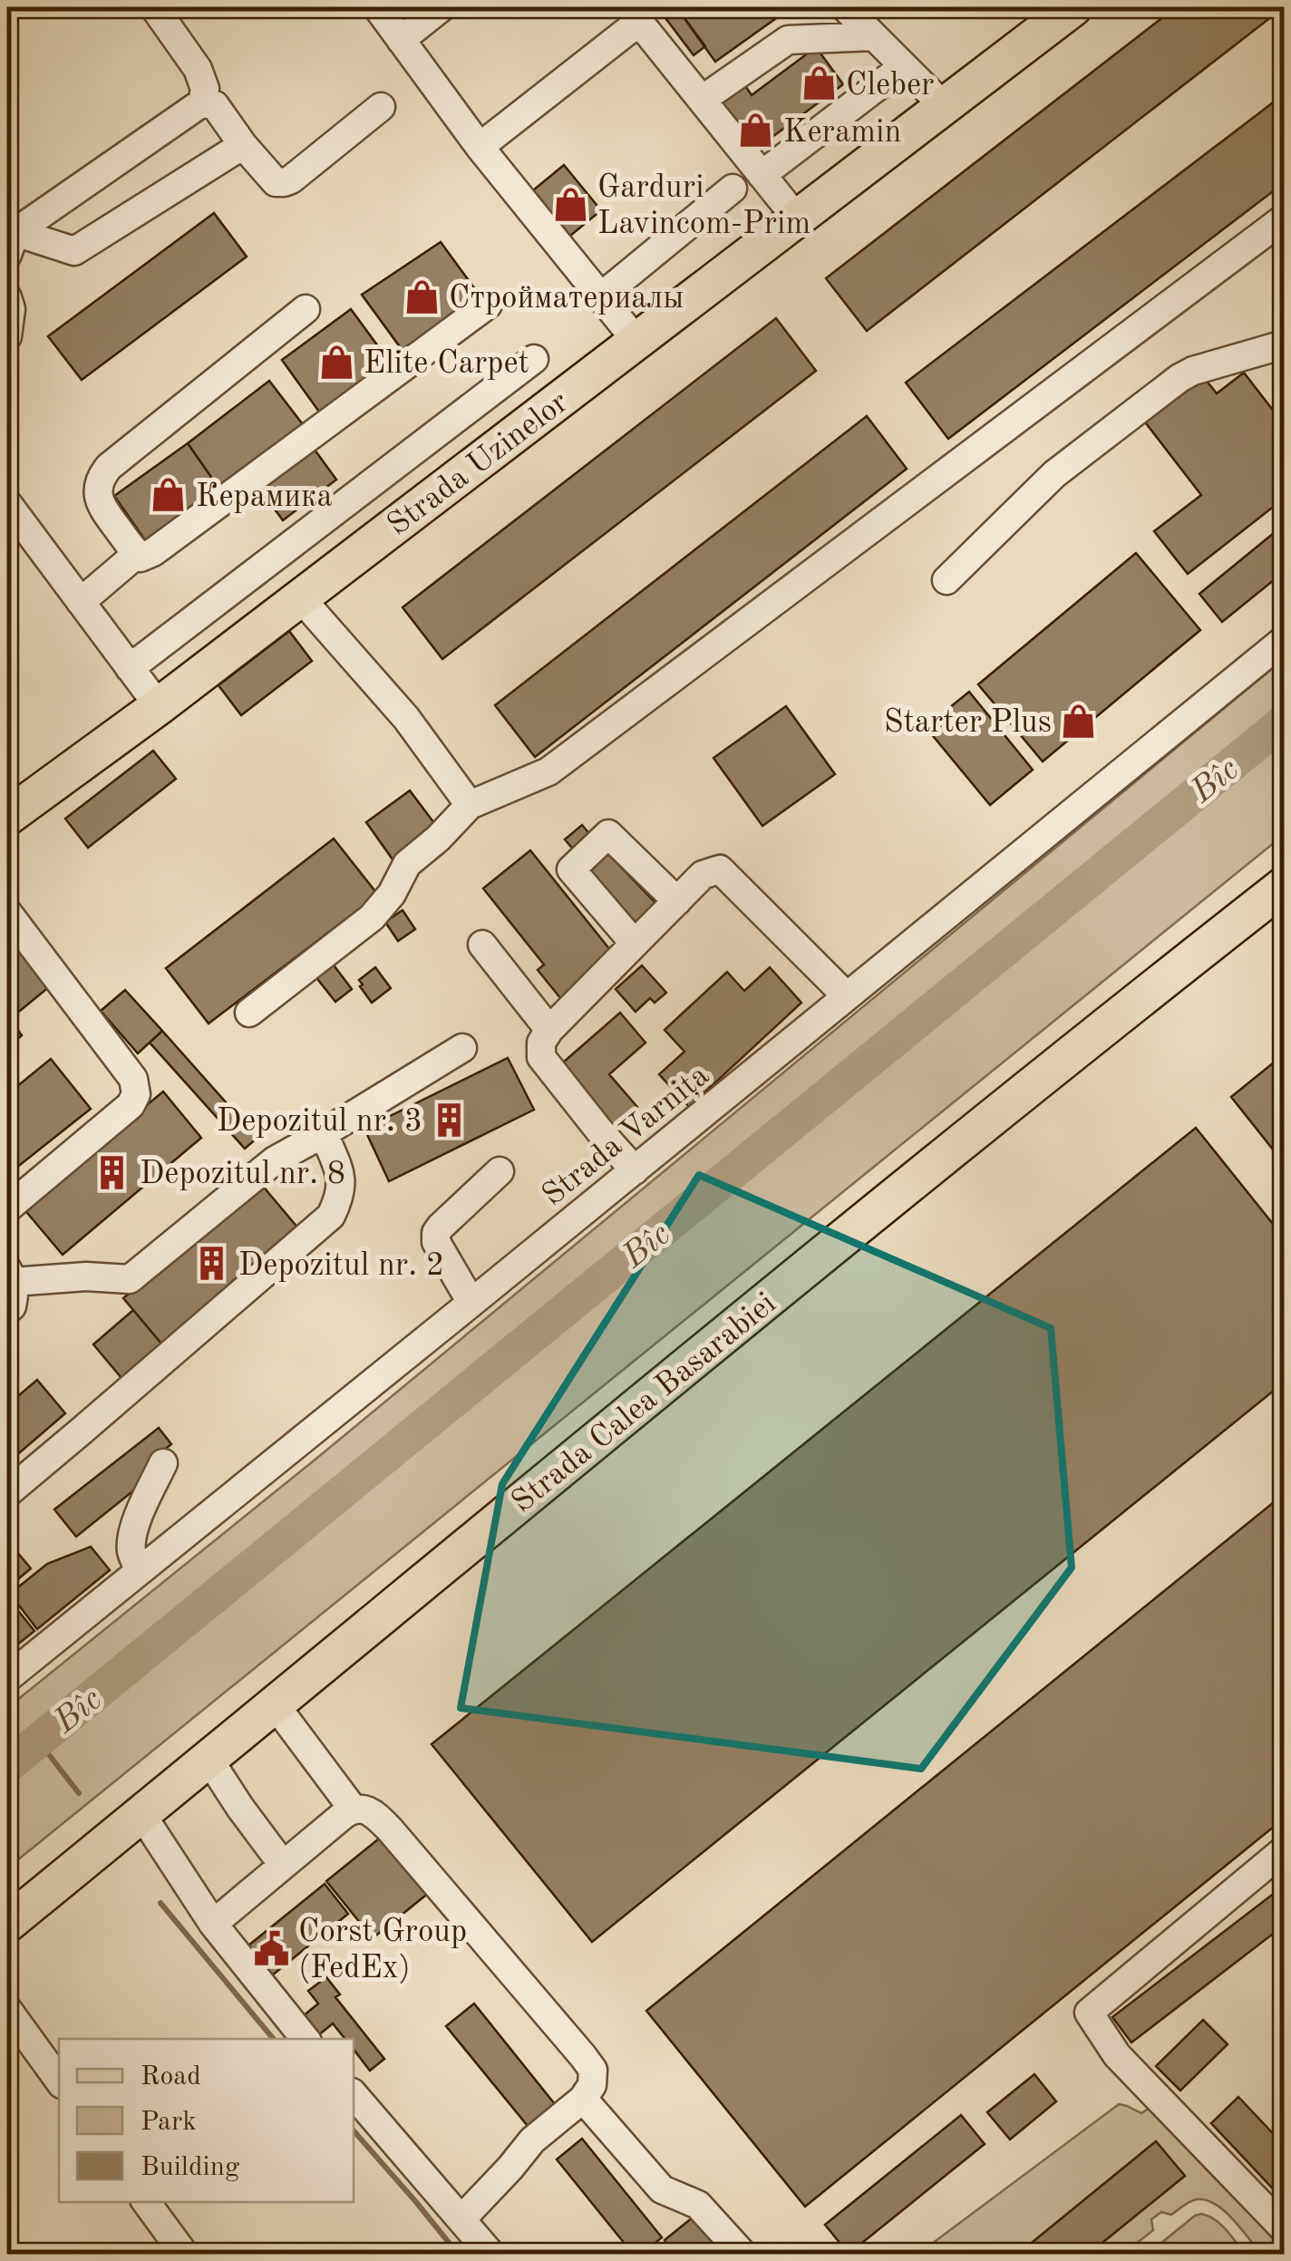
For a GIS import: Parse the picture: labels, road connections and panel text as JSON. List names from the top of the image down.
{
  "streets": {
    "main road": ["Strada Uzinelor", "Strada Calea Basarabiei"],
    "street": ["Strada Varnița"]
  },
  "water": ["Bîc"],
  "places": {
    "shop": [
      "Cleber",
      "Keramin",
      "Garduri Lavincom-Prim",
      "Стройматериалы",
      "Elite Carpet",
      "Керамика",
      "Starter Plus"
    ],
    "building": ["Depozitul nr. 3", "Depozitul nr. 8", "Depozitul nr. 2"],
    "public building": ["Corst Group (FedEx)"]
  },
  "legend": ["Road", "Park", "Building"]
}
